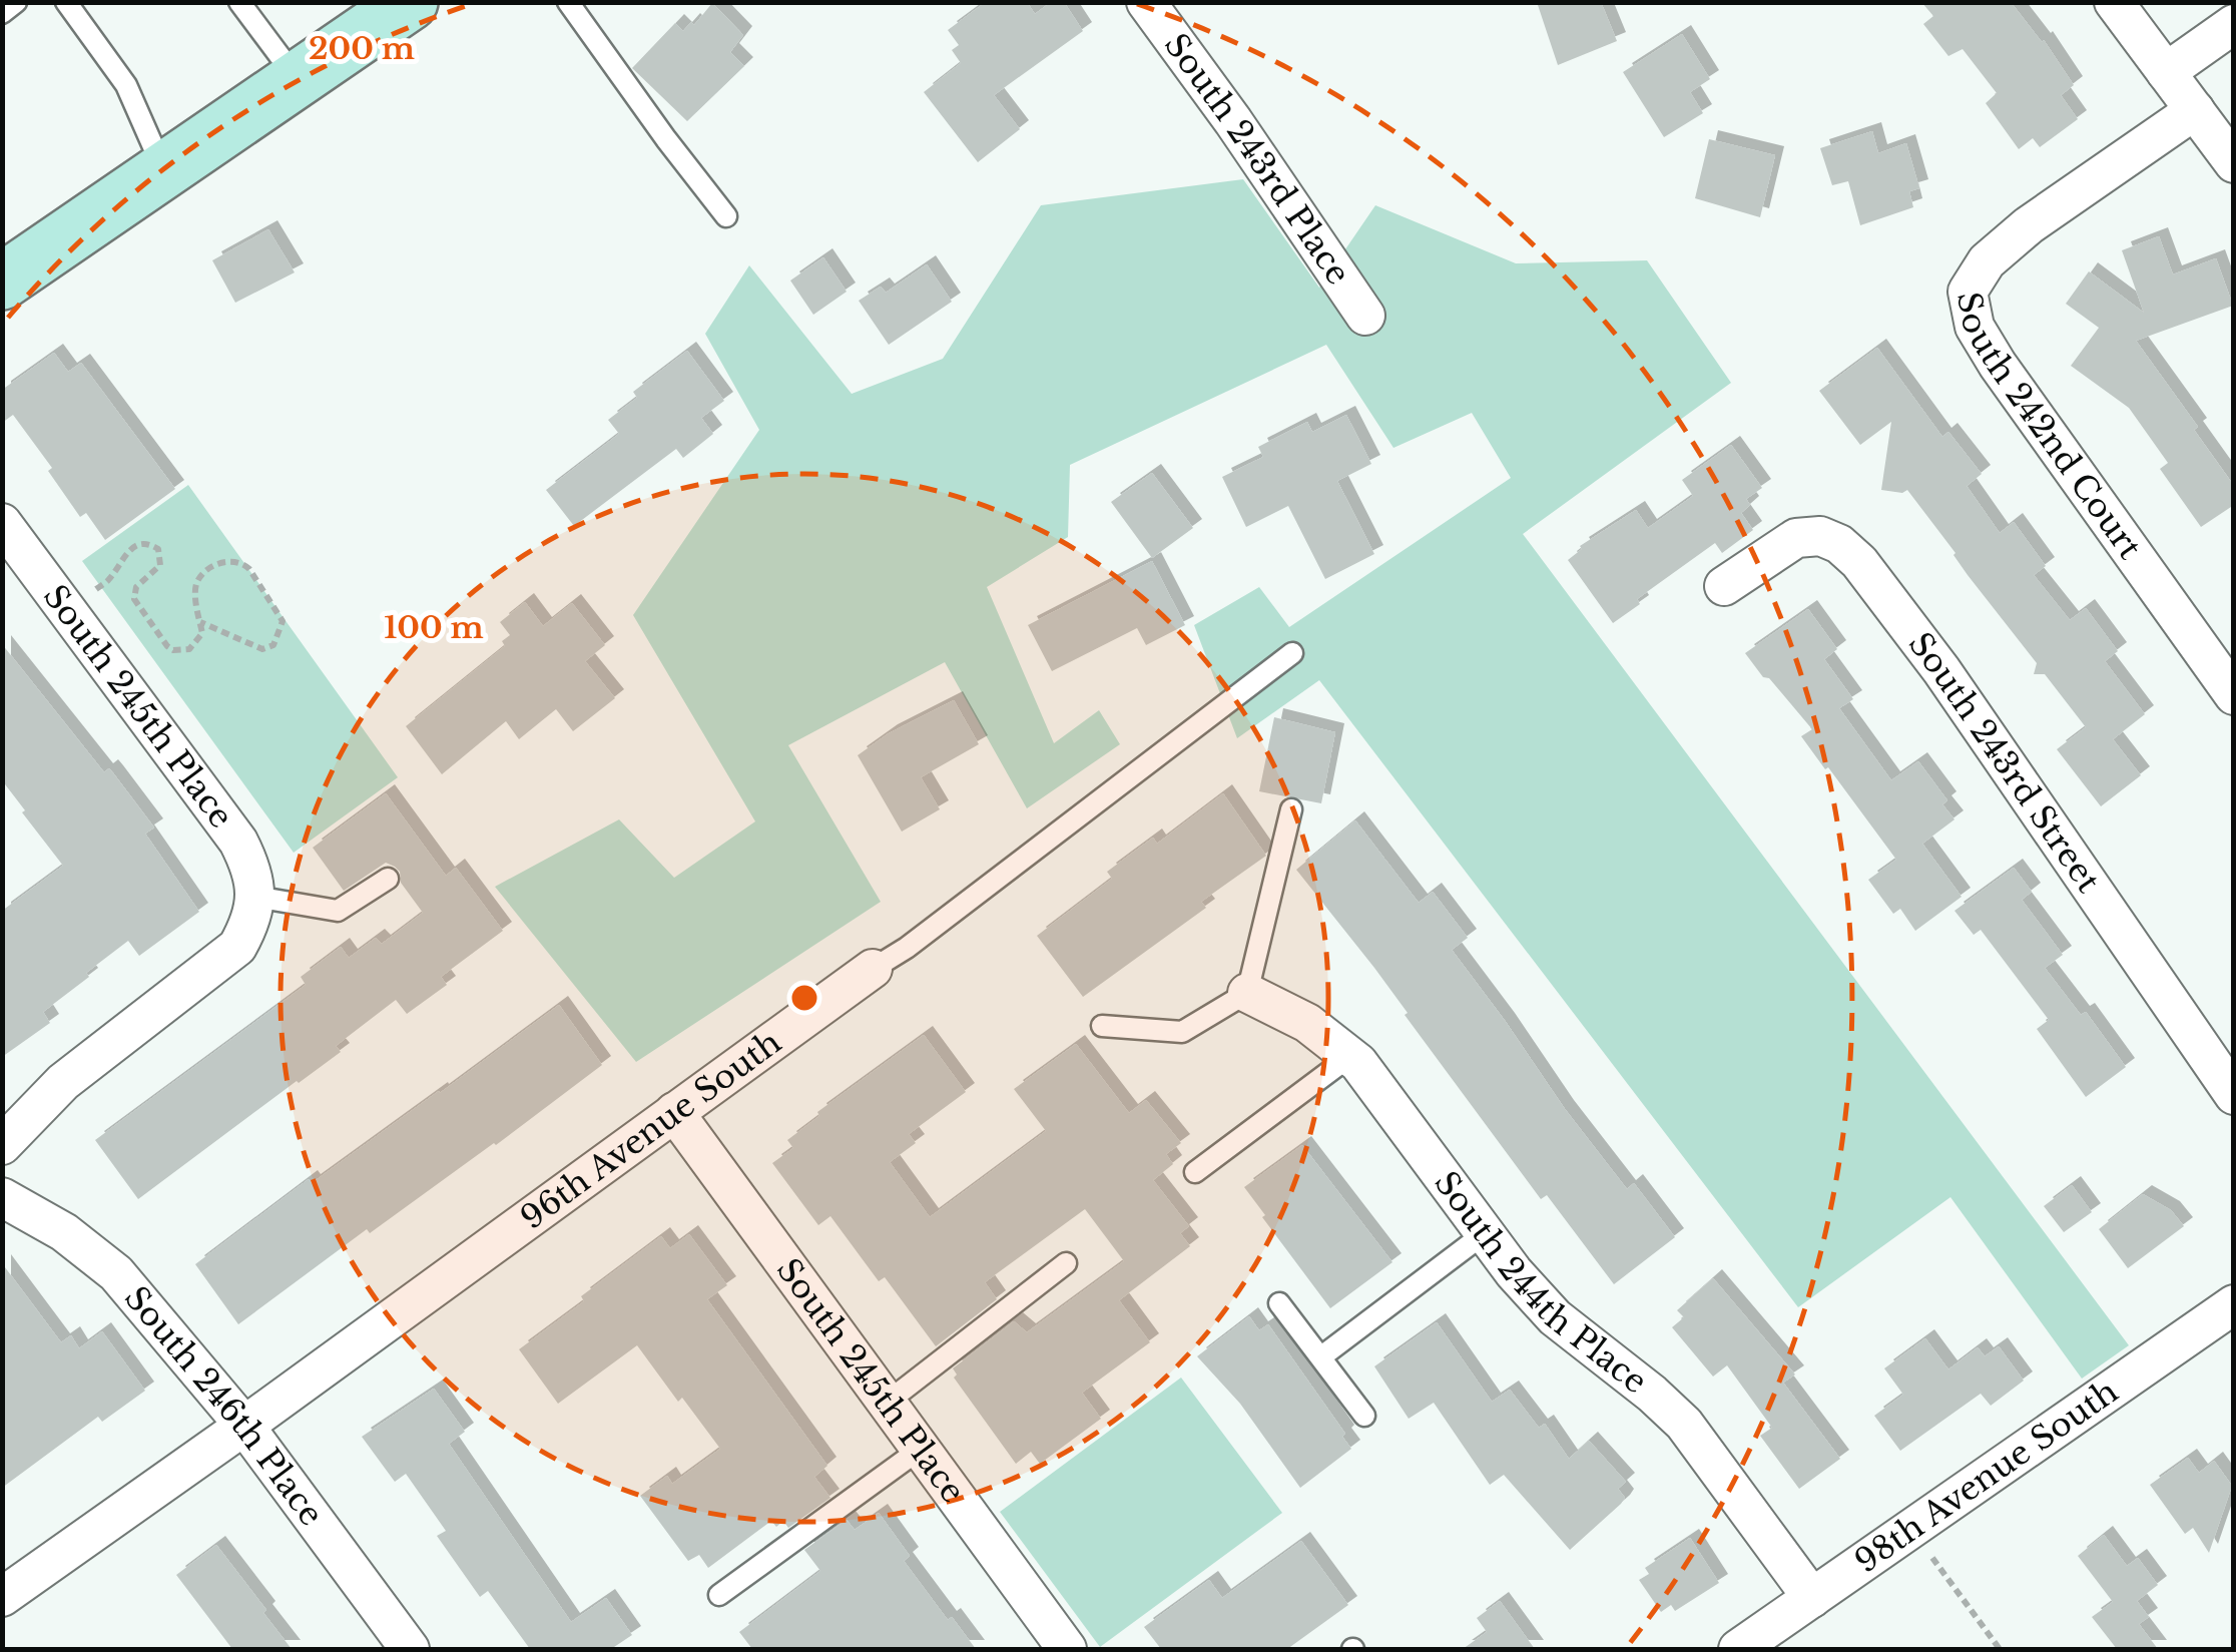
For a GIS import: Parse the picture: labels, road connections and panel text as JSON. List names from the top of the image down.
{
  "streets": {
    "street": [
      "South 243rd Place",
      "South 242nd Court",
      "South 245th Place",
      "South 243rd Street",
      "96th Avenue South",
      "South 244th Place",
      "South 246th Place",
      "98th Avenue South"
    ]
  },
  "crossings": [
    ["South 245th Place", "96th Avenue South"],
    ["96th Avenue South", "South 246th Place"],
    ["South 244th Place", "98th Avenue South"]
  ],
  "rings": ["200 m", "100 m"]
}
